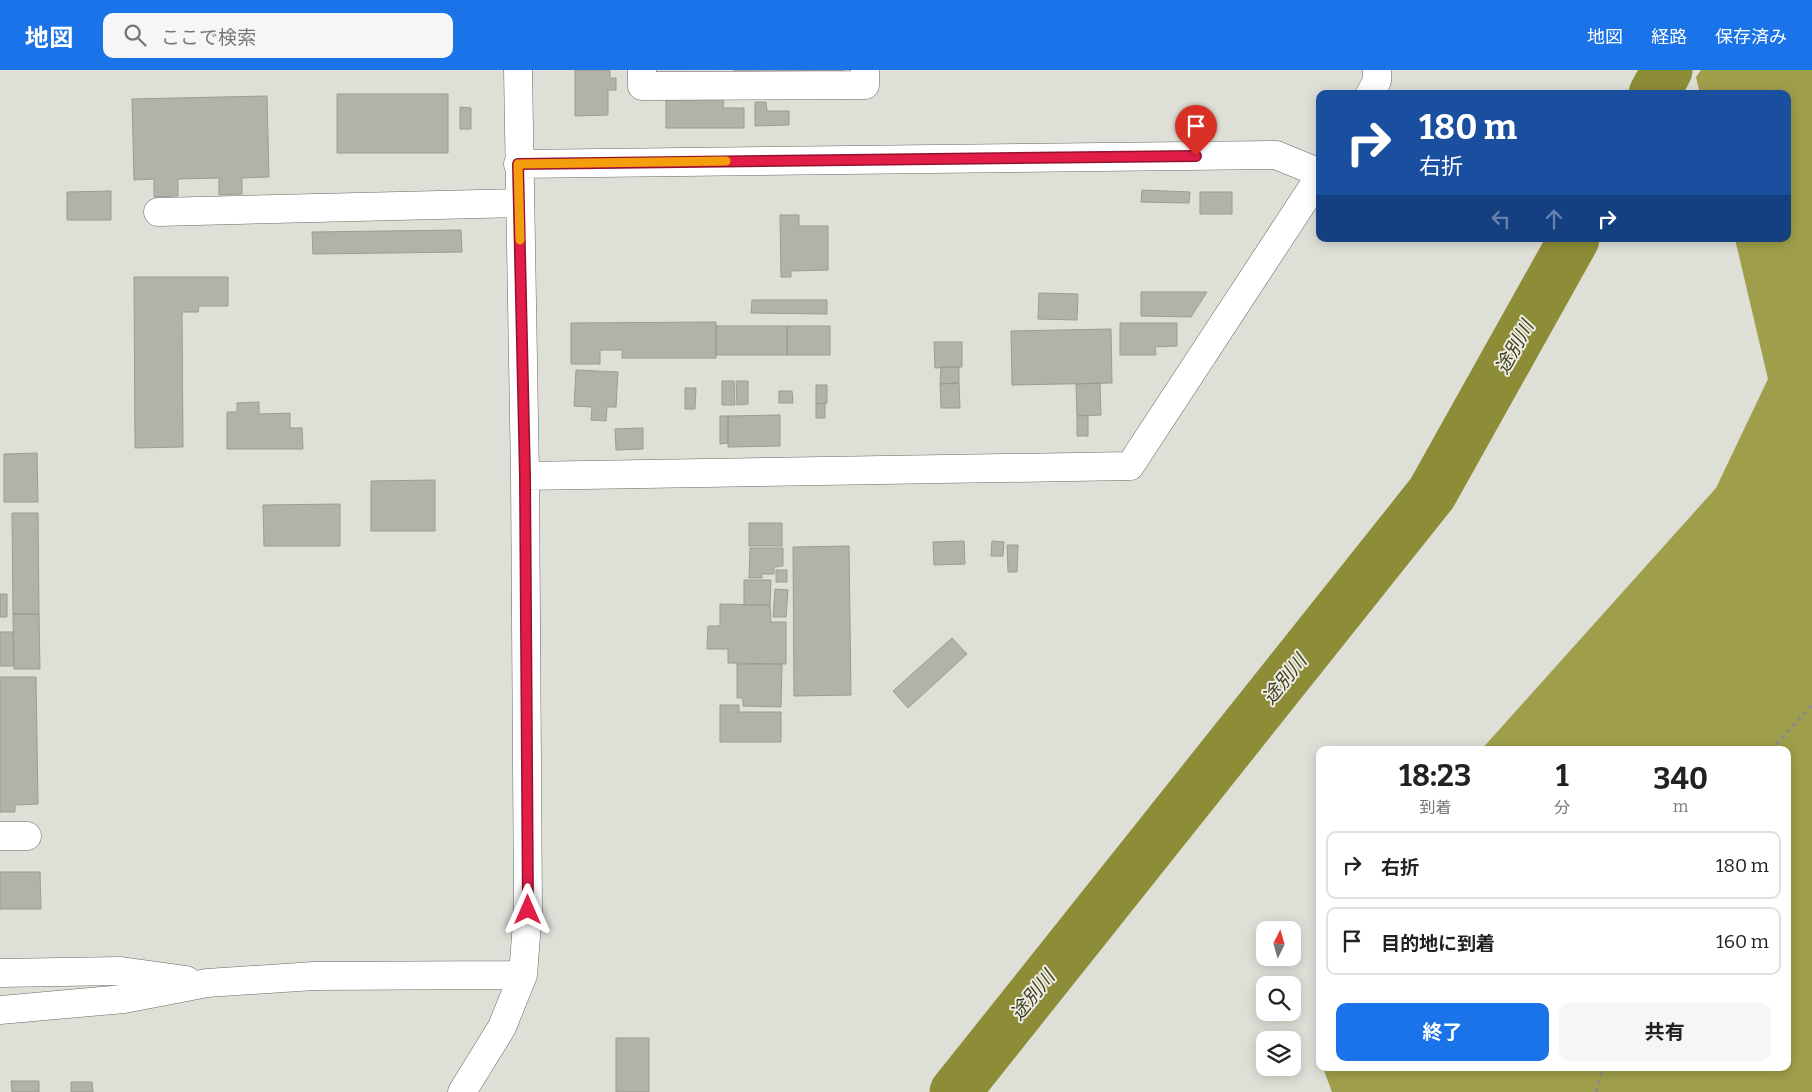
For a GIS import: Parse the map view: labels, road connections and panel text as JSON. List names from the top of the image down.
{
  "water": ["途別川"],
  "north": "top",
  "page": {
    "header": "地図",
    "search": "ここで検索",
    "nav": ["地図", "経路", "保存済み"],
    "turn": ["180 m", "右折"],
    "eta": [
      "18:23",
      "到着",
      "1",
      "分",
      "340",
      "m"
    ],
    "list": [
      {
        "name": "右折",
        "value": "180 m"
      },
      {
        "name": "目的地に到着",
        "value": "160 m"
      }
    ],
    "buttons": ["終了", "共有"]
  }
}
